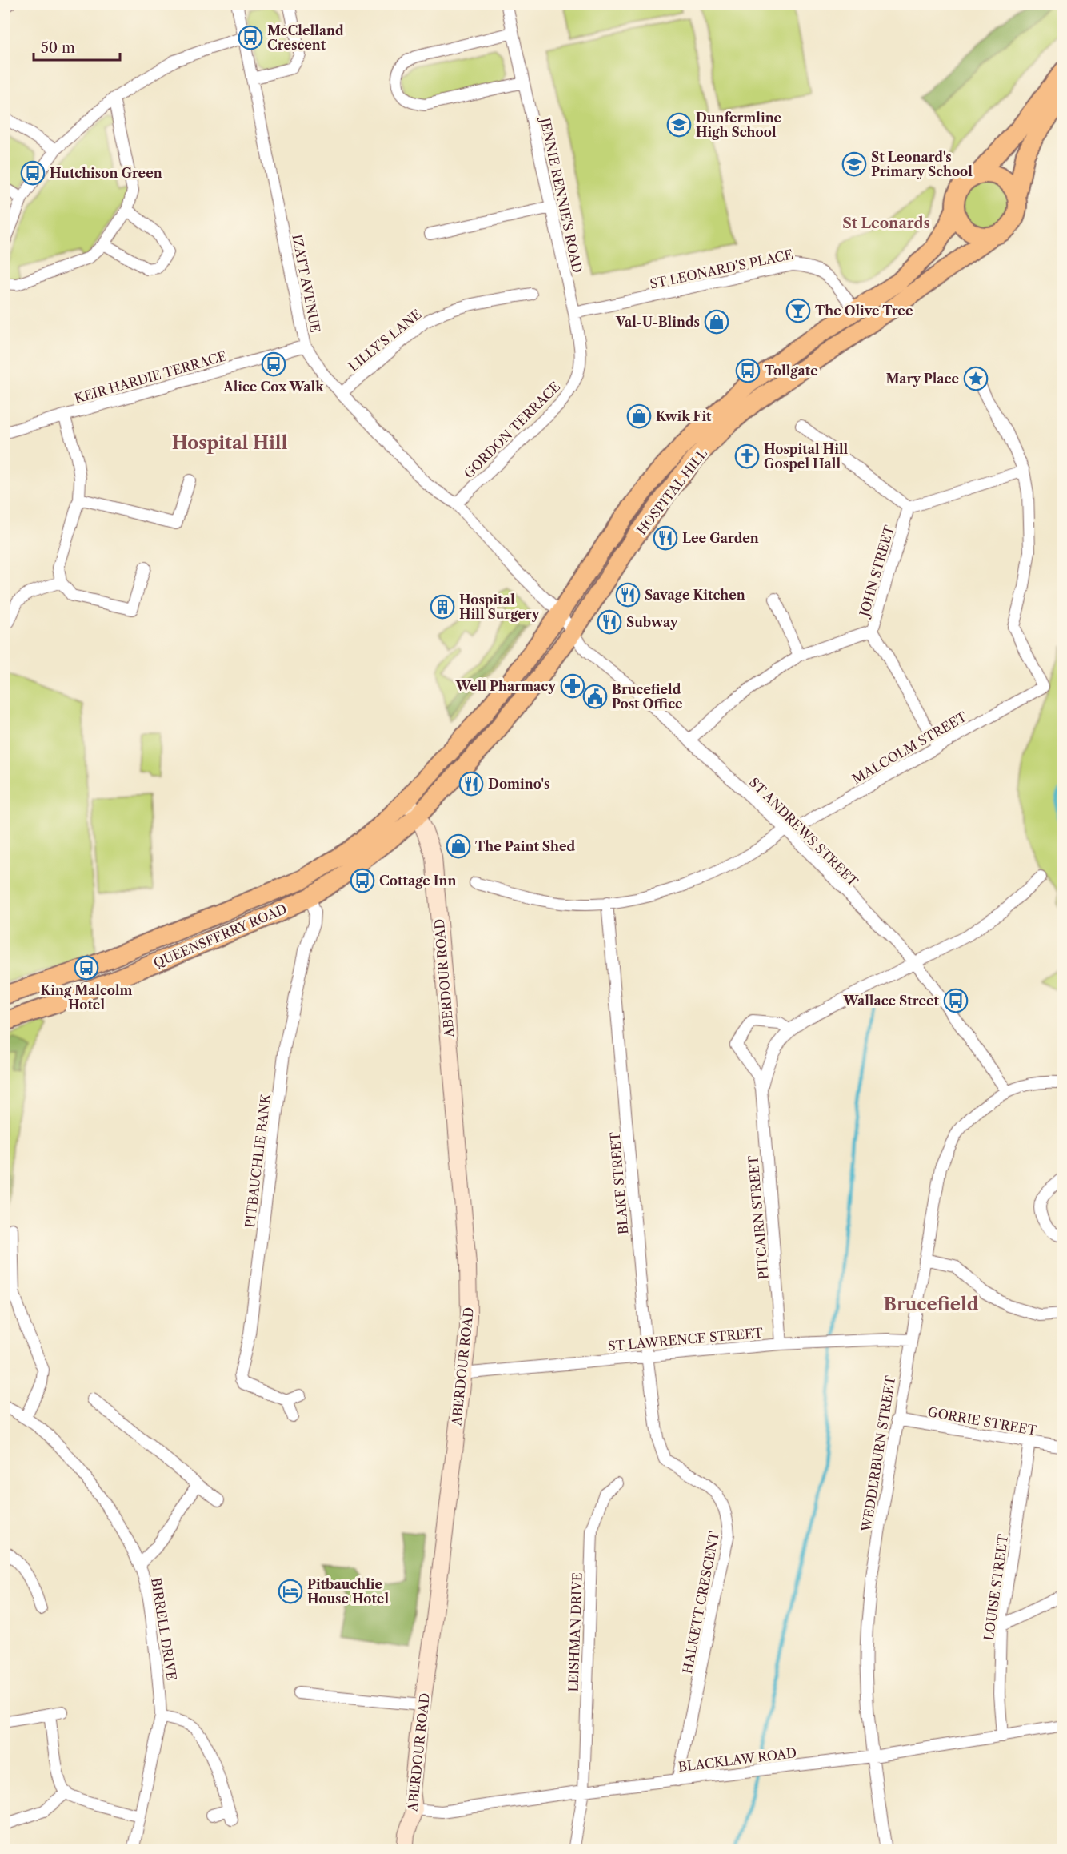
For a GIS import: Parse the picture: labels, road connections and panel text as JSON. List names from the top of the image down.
{
  "streets": {
    "main road": ["HOSPITAL HILL", "QUEENSFERRY ROAD", "ABERDOUR ROAD"],
    "street": [
      "JENNIE RENNIE'S ROAD",
      "ST LEONARD'S PLACE",
      "IZATT AVENUE",
      "LILLY'S LANE",
      "KEIR HARDIE TERRACE",
      "GORDON TERRACE",
      "JOHN STREET",
      "MALCOLM STREET",
      "ST ANDREWS STREET",
      "PITBAUCHLIE BANK",
      "BLAKE STREET",
      "PITCAIRN STREET",
      "ST LAWRENCE STREET",
      "GORRIE STREET",
      "WEDDERBURN STREET",
      "LOUISE STREET",
      "HALKETT CRESCENT",
      "BIRRELL DRIVE",
      "LEISHMAN DRIVE",
      "BLACKLAW ROAD"
    ]
  },
  "crossings": [
    ["JENNIE RENNIE'S ROAD", "ST LEONARD'S PLACE"],
    ["JENNIE RENNIE'S ROAD", "GORDON TERRACE"],
    ["ST LEONARD'S PLACE", "GORDON TERRACE"],
    ["ST LEONARD'S PLACE", "HOSPITAL HILL"],
    ["IZATT AVENUE", "LILLY'S LANE"],
    ["IZATT AVENUE", "KEIR HARDIE TERRACE"],
    ["IZATT AVENUE", "GORDON TERRACE"],
    ["IZATT AVENUE", "HOSPITAL HILL"],
    ["IZATT AVENUE", "ST ANDREWS STREET"],
    ["HOSPITAL HILL", "ST ANDREWS STREET"],
    ["HOSPITAL HILL", "QUEENSFERRY ROAD"],
    ["HOSPITAL HILL", "ABERDOUR ROAD"],
    ["JOHN STREET", "MALCOLM STREET"],
    ["MALCOLM STREET", "ST ANDREWS STREET"],
    ["MALCOLM STREET", "BLAKE STREET"],
    ["ST ANDREWS STREET", "PITCAIRN STREET"],
    ["ST ANDREWS STREET", "WEDDERBURN STREET"],
    ["QUEENSFERRY ROAD", "ABERDOUR ROAD"],
    ["QUEENSFERRY ROAD", "PITBAUCHLIE BANK"],
    ["ABERDOUR ROAD", "ST LAWRENCE STREET"],
    ["ABERDOUR ROAD", "BLACKLAW ROAD"],
    ["BLAKE STREET", "ST LAWRENCE STREET"],
    ["BLAKE STREET", "HALKETT CRESCENT"],
    ["PITCAIRN STREET", "ST LAWRENCE STREET"],
    ["ST LAWRENCE STREET", "WEDDERBURN STREET"],
    ["GORRIE STREET", "WEDDERBURN STREET"],
    ["GORRIE STREET", "LOUISE STREET"],
    ["WEDDERBURN STREET", "BLACKLAW ROAD"],
    ["LOUISE STREET", "BLACKLAW ROAD"],
    ["HALKETT CRESCENT", "BLACKLAW ROAD"],
    ["LEISHMAN DRIVE", "BLACKLAW ROAD"]
  ],
  "districts": ["St Leonards", "Hospital Hill", "Brucefield"],
  "places": {
    "bus stop": [
      "McClelland Crescent",
      "Hutchison Green",
      "Alice Cox Walk",
      "Tollgate",
      "Cottage Inn",
      "King Malcolm Hotel",
      "Wallace Street"
    ],
    "school or university": ["Dunfermline High School", "St Leonard's Primary School"],
    "bar": ["The Olive Tree"],
    "shop": ["Val-U-Blinds", "Kwik Fit", "The Paint Shed"],
    "place": ["Mary Place"],
    "church": ["Hospital Hill Gospel Hall"],
    "restaurant": [
      "Lee Garden",
      "Savage Kitchen",
      "Subway",
      "Domino's"
    ],
    "building": ["Hospital Hill Surgery"],
    "pharmacy": ["Well Pharmacy"],
    "public building": ["Brucefield Post Office"],
    "hotel": ["Pitbauchlie House Hotel"]
  },
  "scale_bar": "50 m"
}
